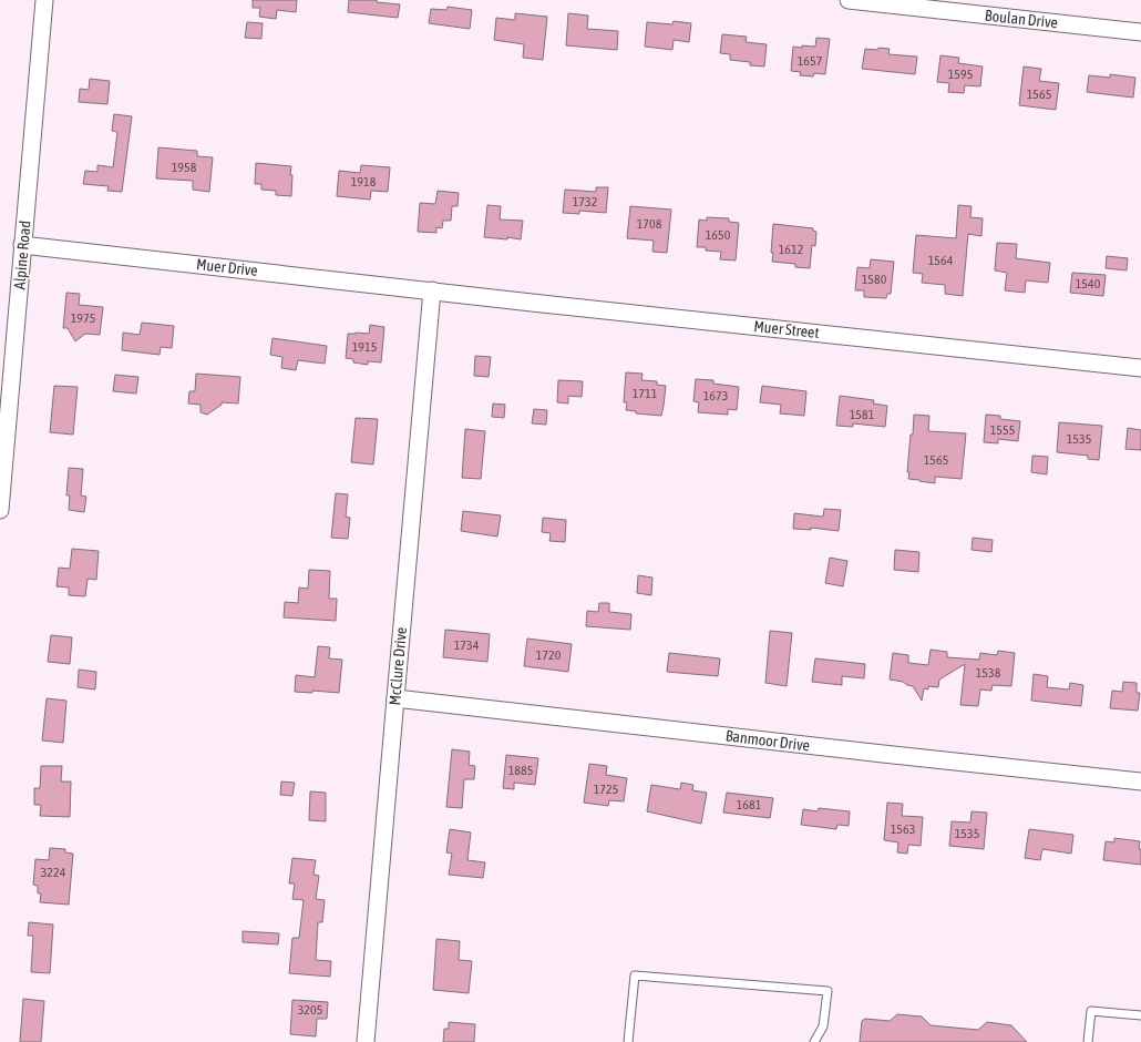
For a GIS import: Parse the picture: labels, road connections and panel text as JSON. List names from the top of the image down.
{
  "streets": {
    "street": [
      "Boulan Drive",
      "Alpine Road",
      "Muer Drive",
      "Muer Street",
      "McClure Drive",
      "Banmoor Drive"
    ]
  },
  "crossings": [
    ["Alpine Road", "Muer Drive"],
    ["Muer Drive", "Muer Street"],
    ["Muer Drive", "McClure Drive"],
    ["Muer Street", "McClure Drive"],
    ["McClure Drive", "Banmoor Drive"]
  ],
  "house_numbers": [
    "1657",
    "1595",
    "1565",
    "1958",
    "1918",
    "1732",
    "1708",
    "1650",
    "1612",
    "1564",
    "1580",
    "1540",
    "1975",
    "1915",
    "1711",
    "1673",
    "1581",
    "1555",
    "1535",
    "1565",
    "1734",
    "1720",
    "1538",
    "1885",
    "1725",
    "1681",
    "1563",
    "1535",
    "3224",
    "3205"
  ]
}
